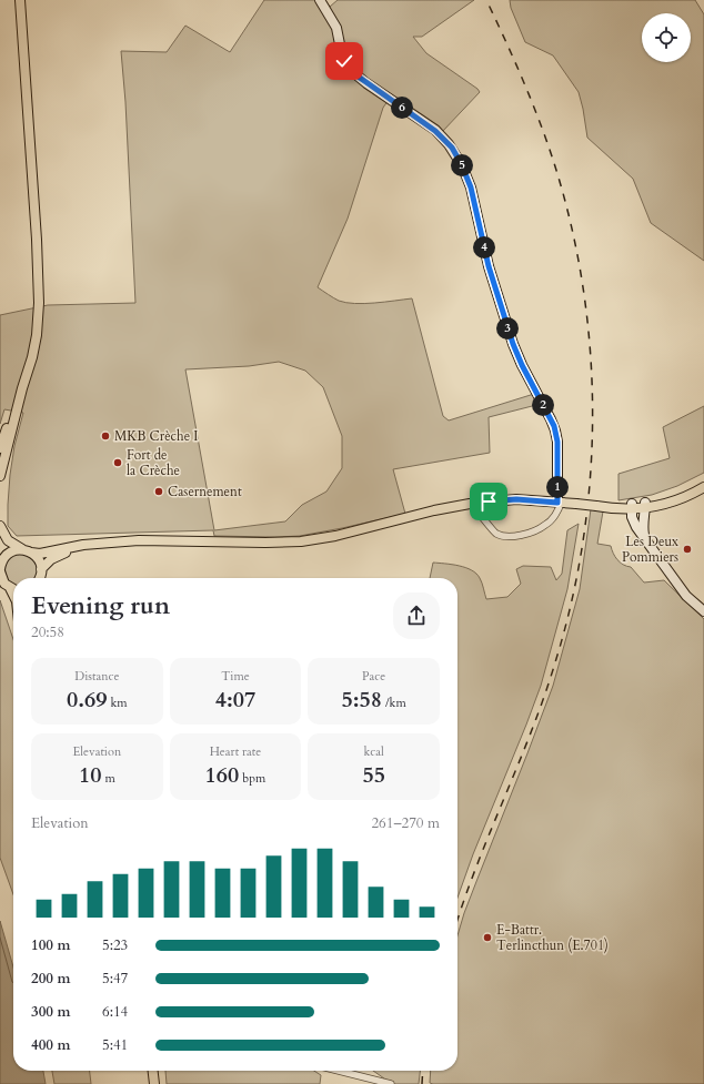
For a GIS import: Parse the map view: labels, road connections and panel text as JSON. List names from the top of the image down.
{
  "places": [
    "MKB Crèche I",
    "Fort de la Crèche",
    "Casernement",
    "Les Deux Pommiers",
    "E-Battr. Terlincthun (E.701)"
  ],
  "page": {
    "pins": [
      "6",
      "5",
      "4",
      "3",
      "2",
      "1"
    ],
    "heading": ["Evening run", "20:58"],
    "stats": [
      ["Distance", "0.69 km"],
      ["Time", "4:07"],
      ["Pace", "5:58 /km"],
      ["Elevation", "10 m"],
      ["Heart rate", "160 bpm"],
      ["kcal", "55"]
    ],
    "chart": ["Elevation", "261–270 m"],
    "list": [
      {
        "name": "100 m",
        "note": "5:23"
      },
      {
        "name": "200 m",
        "note": "5:47"
      },
      {
        "name": "300 m",
        "note": "6:14"
      },
      {
        "name": "400 m",
        "note": "5:41"
      }
    ]
  }
}
